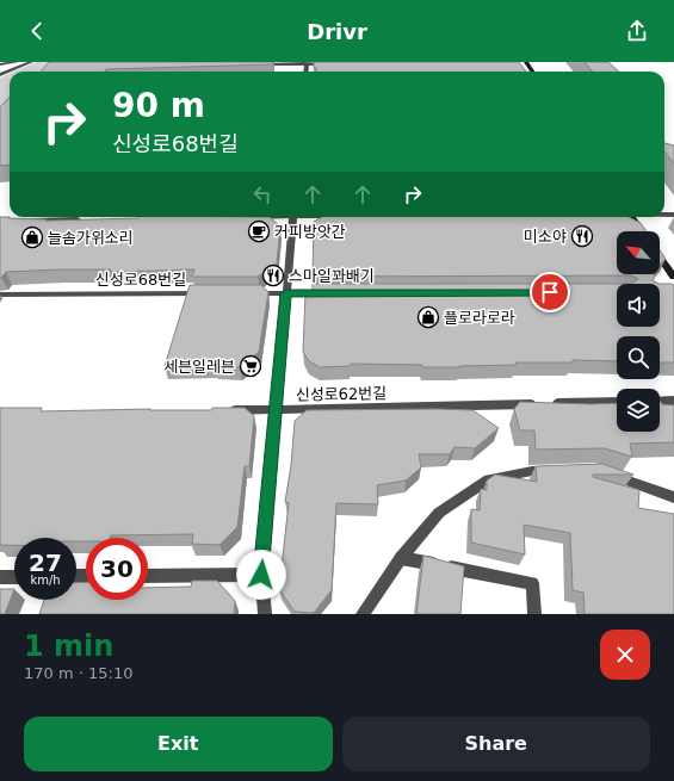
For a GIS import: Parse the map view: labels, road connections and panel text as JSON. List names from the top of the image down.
{
  "streets": {
    "street": ["신성로68번길", "신성로62번길"]
  },
  "places": {
    "cafe": ["커피방앗간"],
    "restaurant": ["미소야", "스마일꽈배기"],
    "shop": ["늘솜가위소리", "플로라로라"],
    "supermarket": ["세븐일레븐"]
  },
  "north": "top left",
  "page": {
    "header": "Drivr",
    "turn": ["90 m", "신성로68번길"],
    "speed": "27 km/h",
    "limit": "30",
    "heading": ["1 min", "170 m · 15:10"],
    "buttons": ["Exit", "Share"]
  }
}
